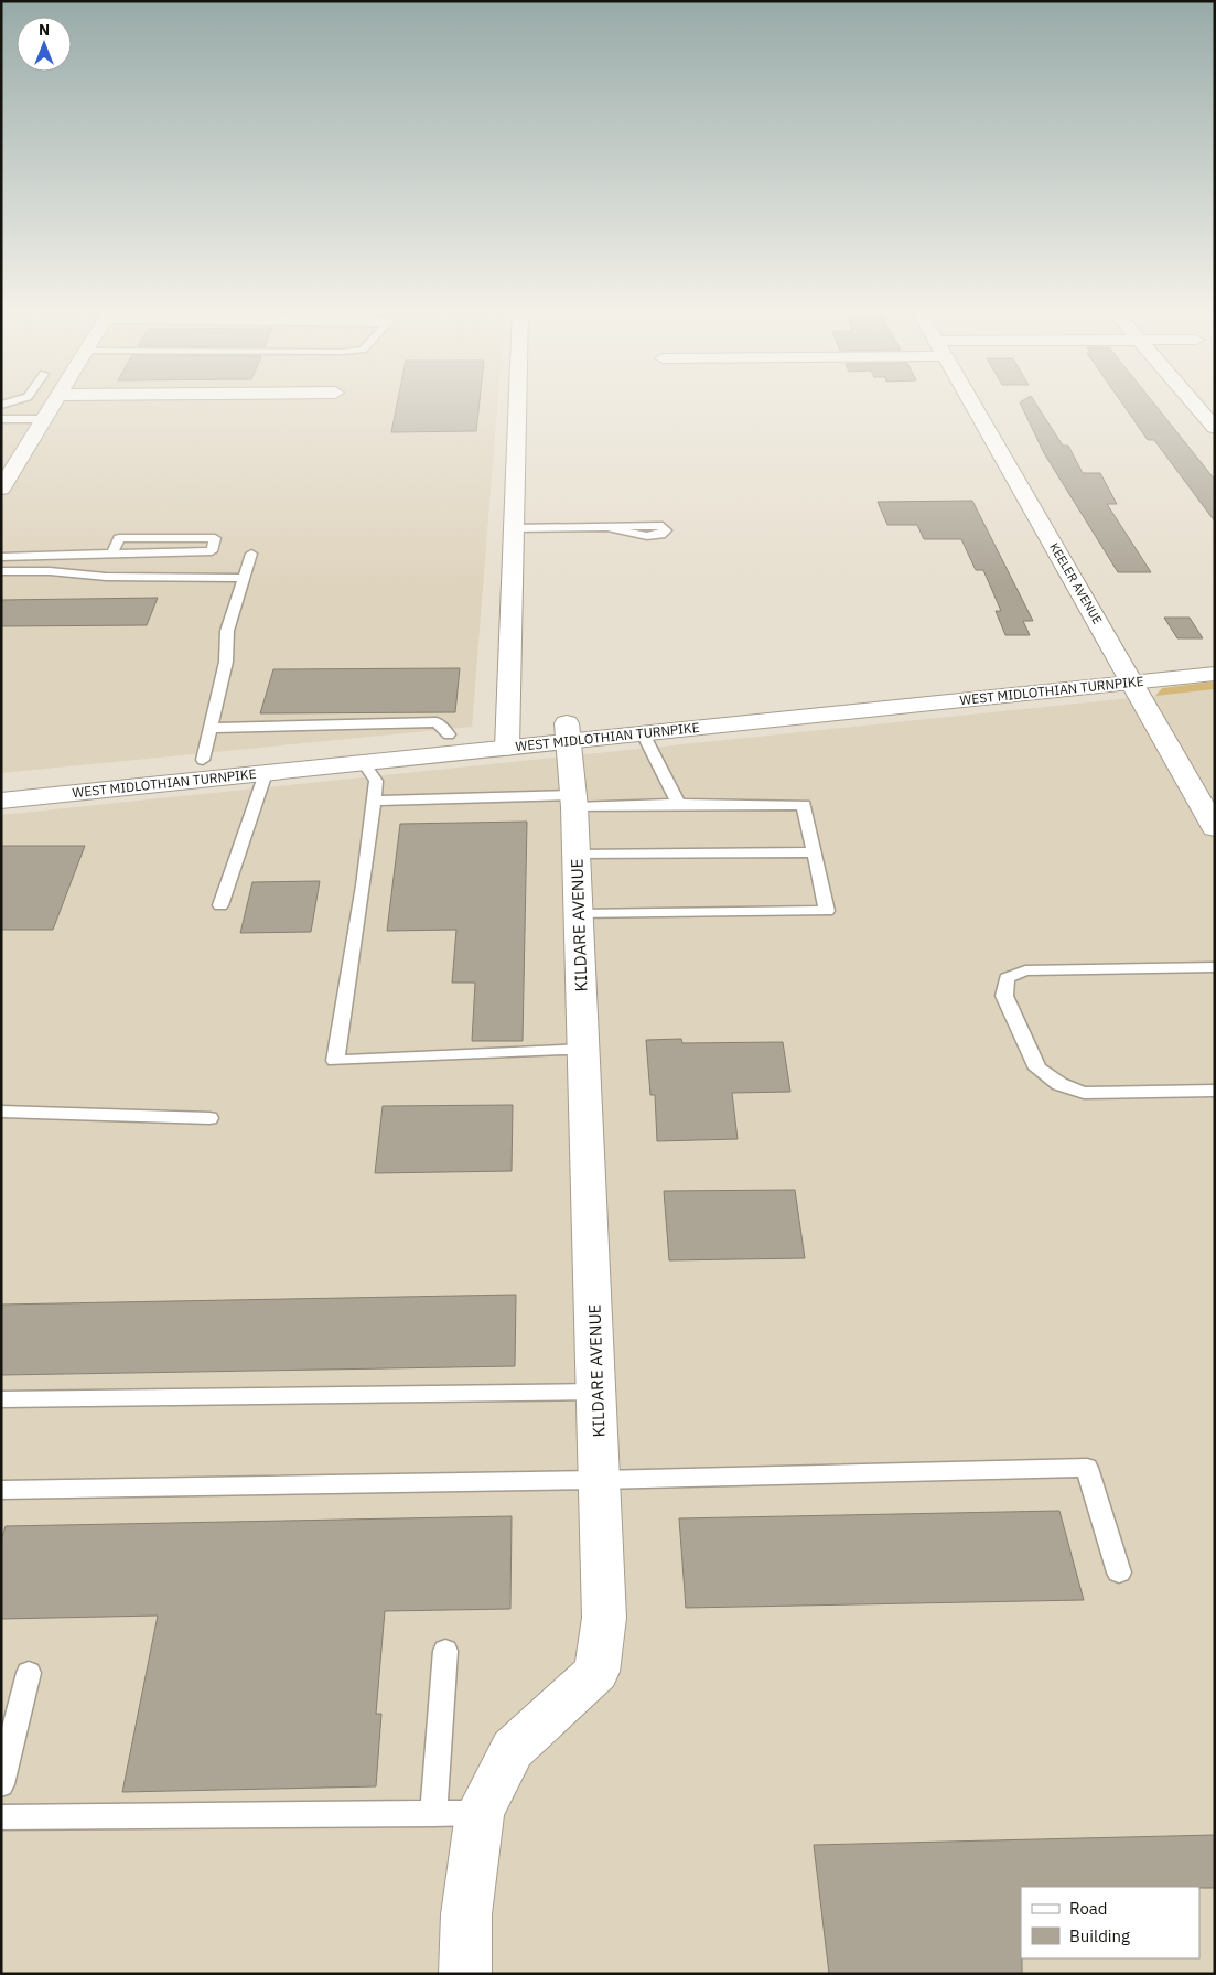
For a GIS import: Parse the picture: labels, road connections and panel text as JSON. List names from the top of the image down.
{
  "streets": {
    "street": ["KEELER AVENUE", "WEST MIDLOTHIAN TURNPIKE", "KILDARE AVENUE"]
  },
  "crossings": [
    ["KEELER AVENUE", "WEST MIDLOTHIAN TURNPIKE"],
    ["WEST MIDLOTHIAN TURNPIKE", "KILDARE AVENUE"]
  ],
  "legend": ["Road", "Building"],
  "north": "top"
}
